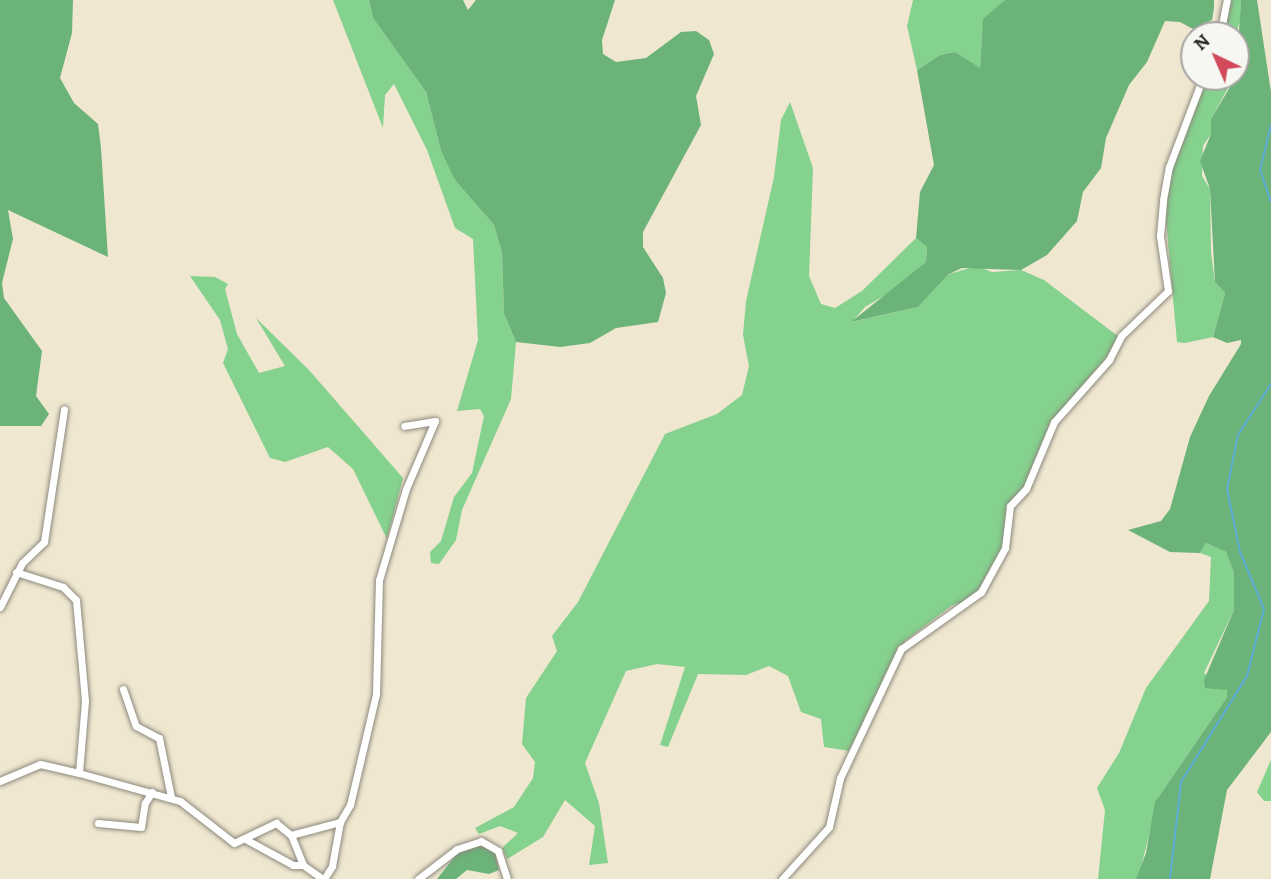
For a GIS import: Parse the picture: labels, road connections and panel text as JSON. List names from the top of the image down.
{
  "north": "top left"
}
